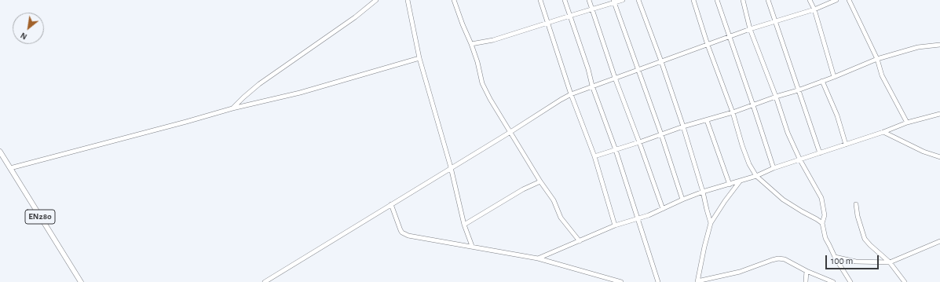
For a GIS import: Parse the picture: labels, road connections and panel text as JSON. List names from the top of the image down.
{
  "streets": {
    "main road": ["EN280"]
  },
  "scale_bar": "100 m",
  "north": "bottom left"
}
